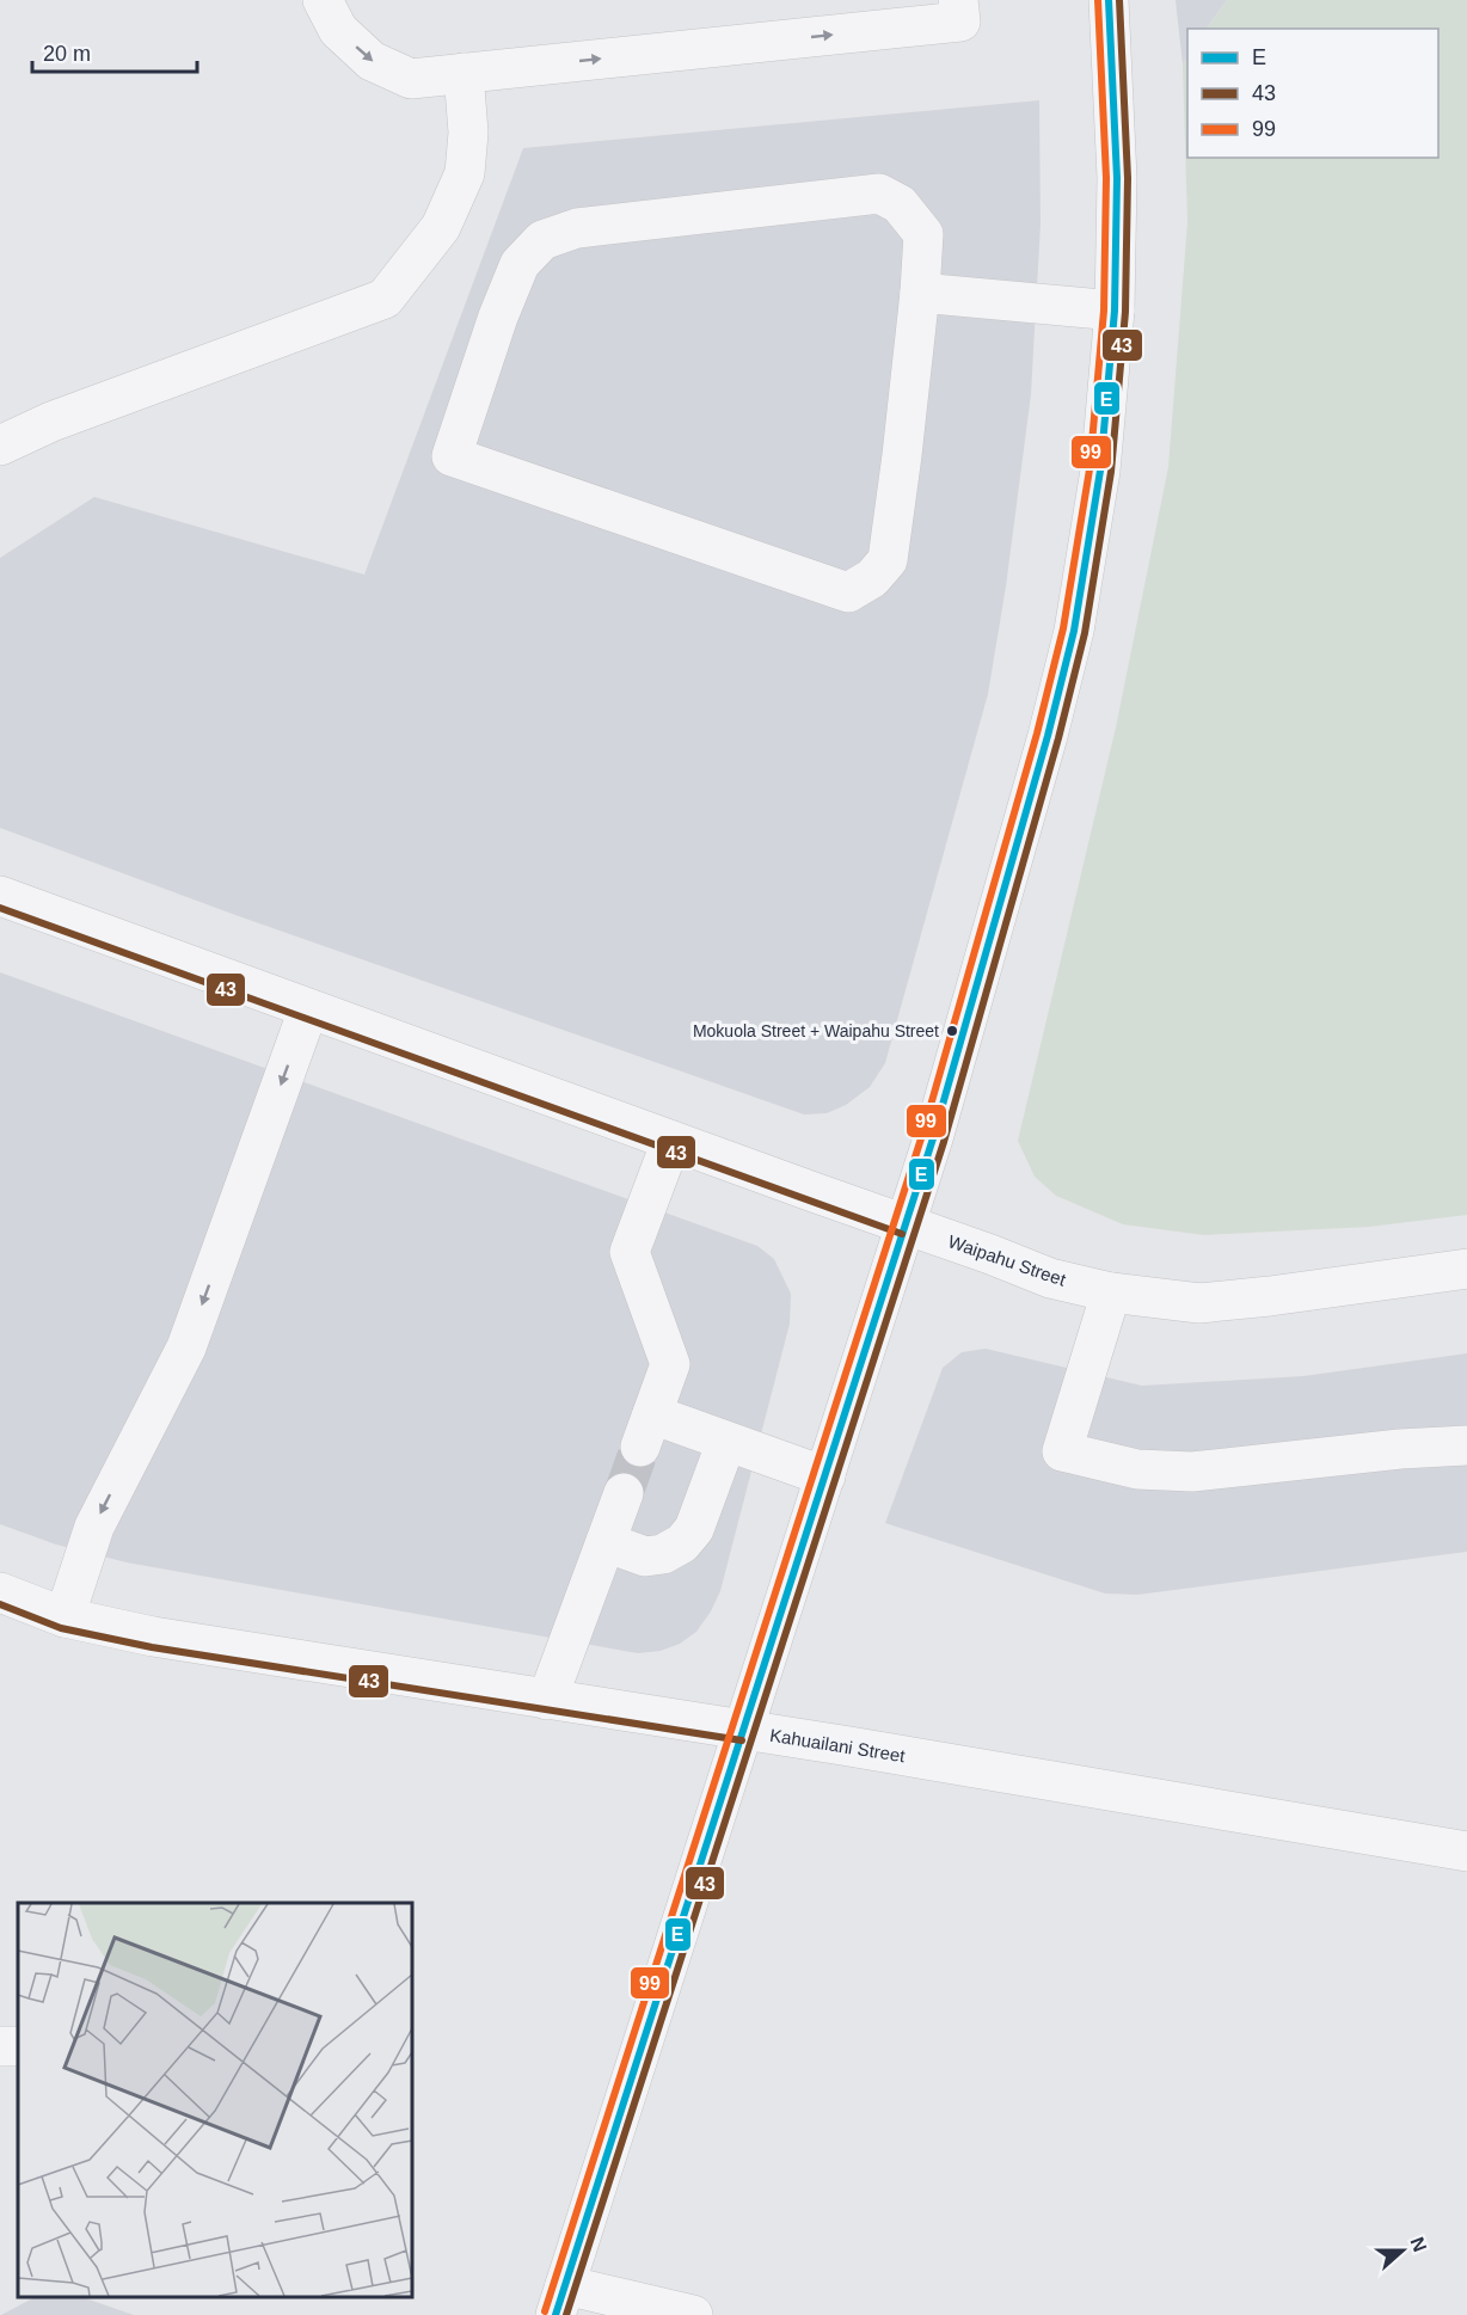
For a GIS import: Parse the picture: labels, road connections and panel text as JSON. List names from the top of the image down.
{
  "streets": {
    "street": ["Waipahu Street", "Kahuailani Street"]
  },
  "places": ["Mokuola Street + Waipahu Street"],
  "lines": ["transit line E", "transit line 43", "transit line 99"],
  "legend": ["E", "43", "99"],
  "scale_bar": "20 m",
  "north": "right"
}
